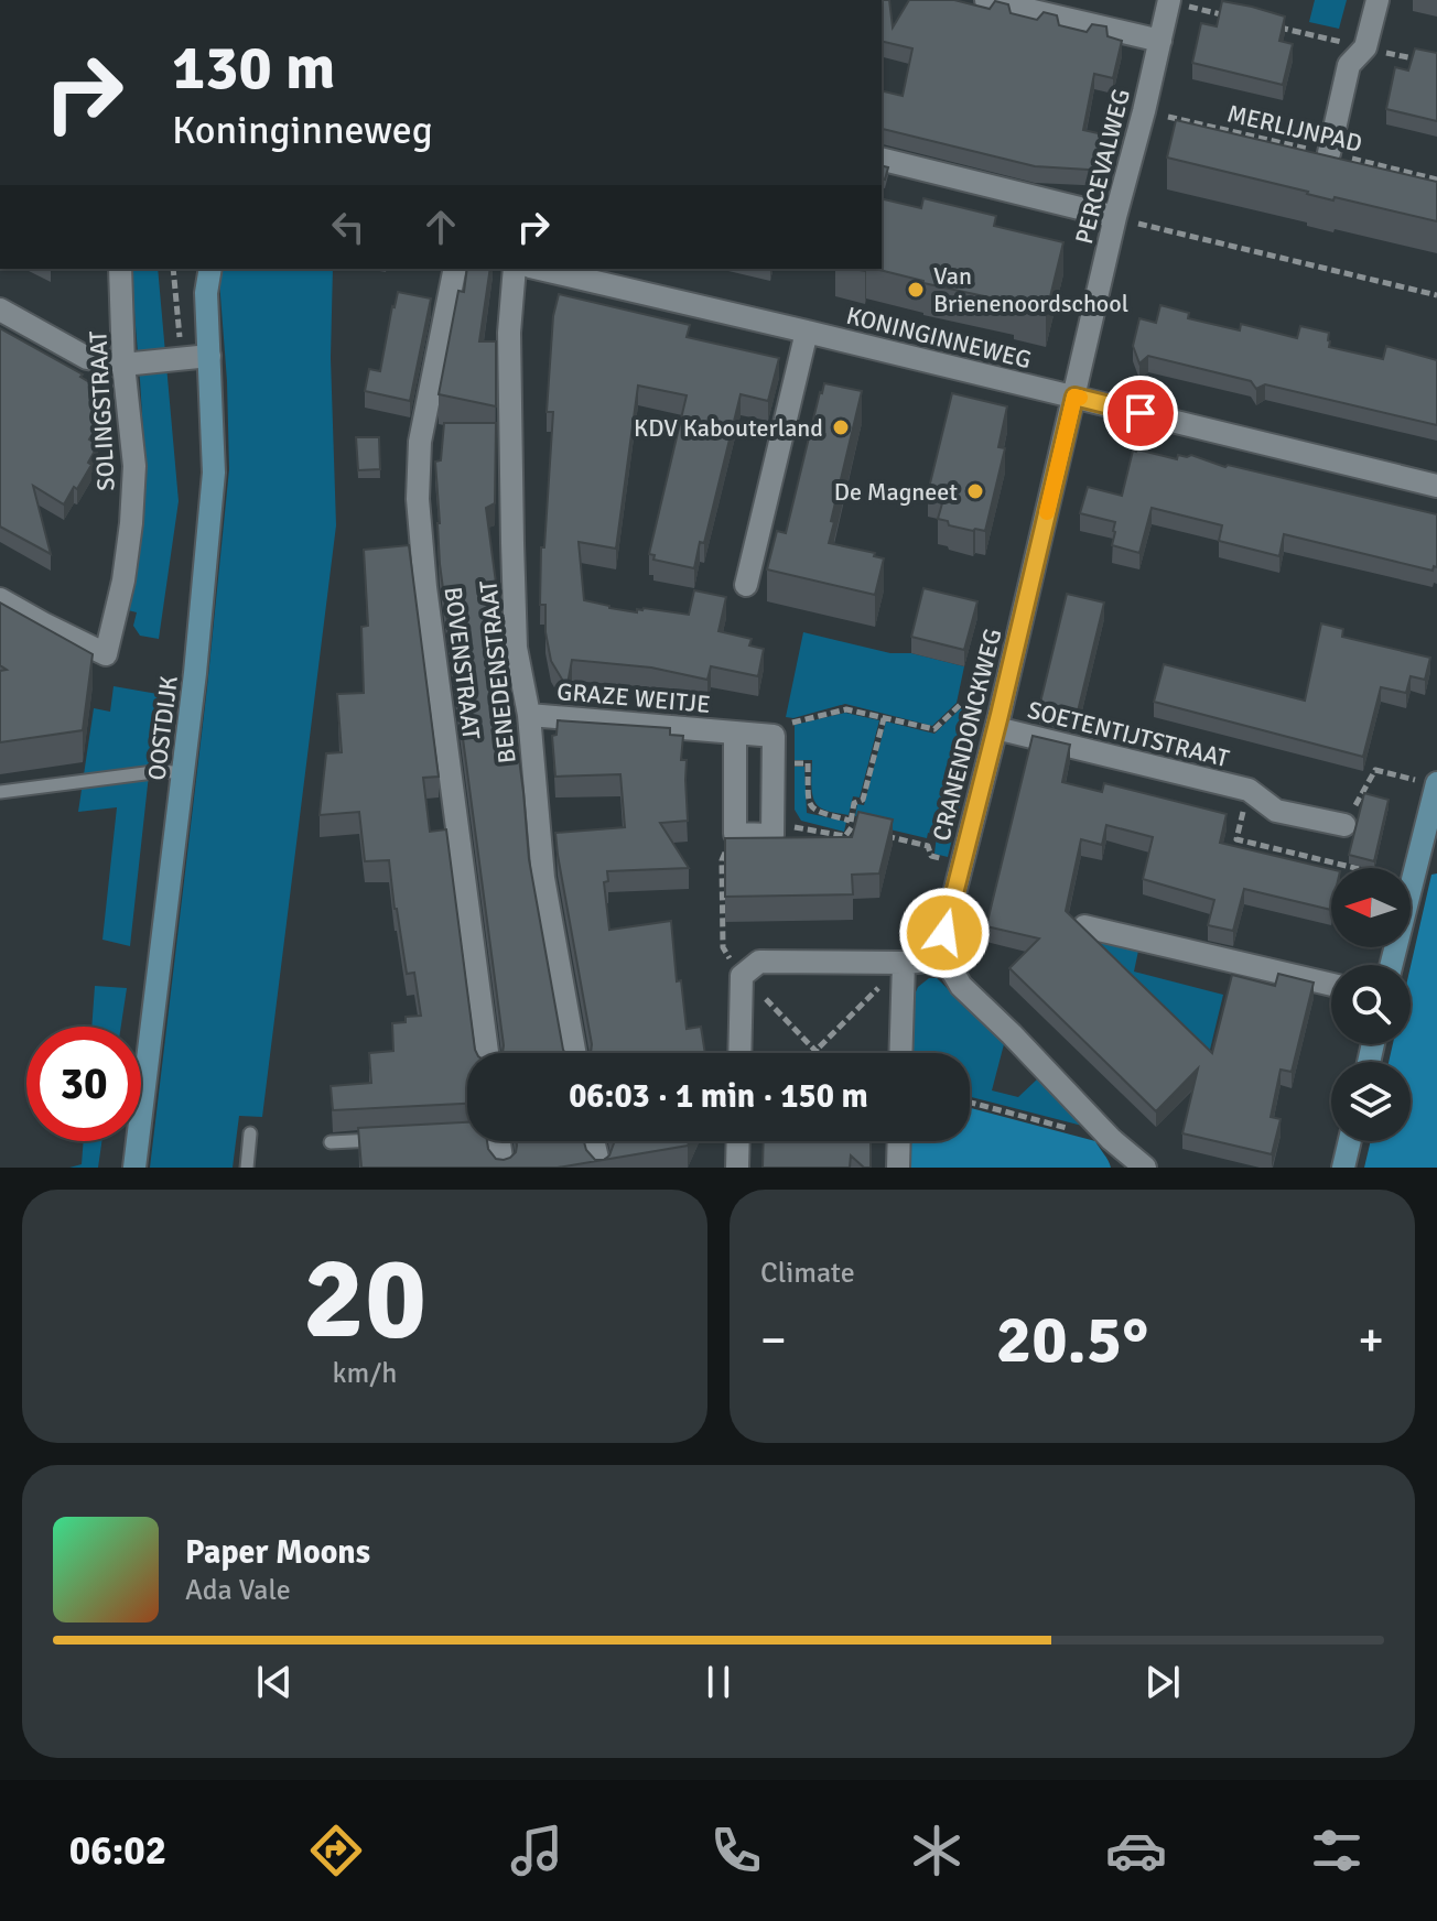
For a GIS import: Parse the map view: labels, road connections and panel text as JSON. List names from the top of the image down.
{
  "streets": {
    "street": [
      "PERCEVALWEG",
      "KONINGINNEWEG",
      "SOLINGSTRAAT",
      "BOVENSTRAAT",
      "BENEDENSTRAAT",
      "GRAZE WEITJE",
      "OOSTDIJK",
      "SOETENTIJTSTRAAT",
      "CRANENDONCKWEG"
    ],
    "path": ["MERLIJNPAD"]
  },
  "crossings": [
    ["MERLIJNPAD", "PERCEVALWEG"],
    ["PERCEVALWEG", "KONINGINNEWEG"],
    ["PERCEVALWEG", "CRANENDONCKWEG"],
    ["KONINGINNEWEG", "CRANENDONCKWEG"],
    ["BENEDENSTRAAT", "GRAZE WEITJE"],
    ["SOETENTIJTSTRAAT", "CRANENDONCKWEG"]
  ],
  "places": ["Van Brienenoordschool", "KDV Kabouterland", "De Magneet"],
  "north": "left",
  "page": {
    "turn": ["130 m", "Koninginneweg"],
    "limit": "30",
    "trip": "06:03 · 1 min · 150 m",
    "tile": [
      ["20", "km/h"],
      "Climate"
    ],
    "heat": ["−", "20.5°", "+"],
    "song": ["Paper Moons", "Ada Vale"],
    "tabs": "06:02"
  }
}
